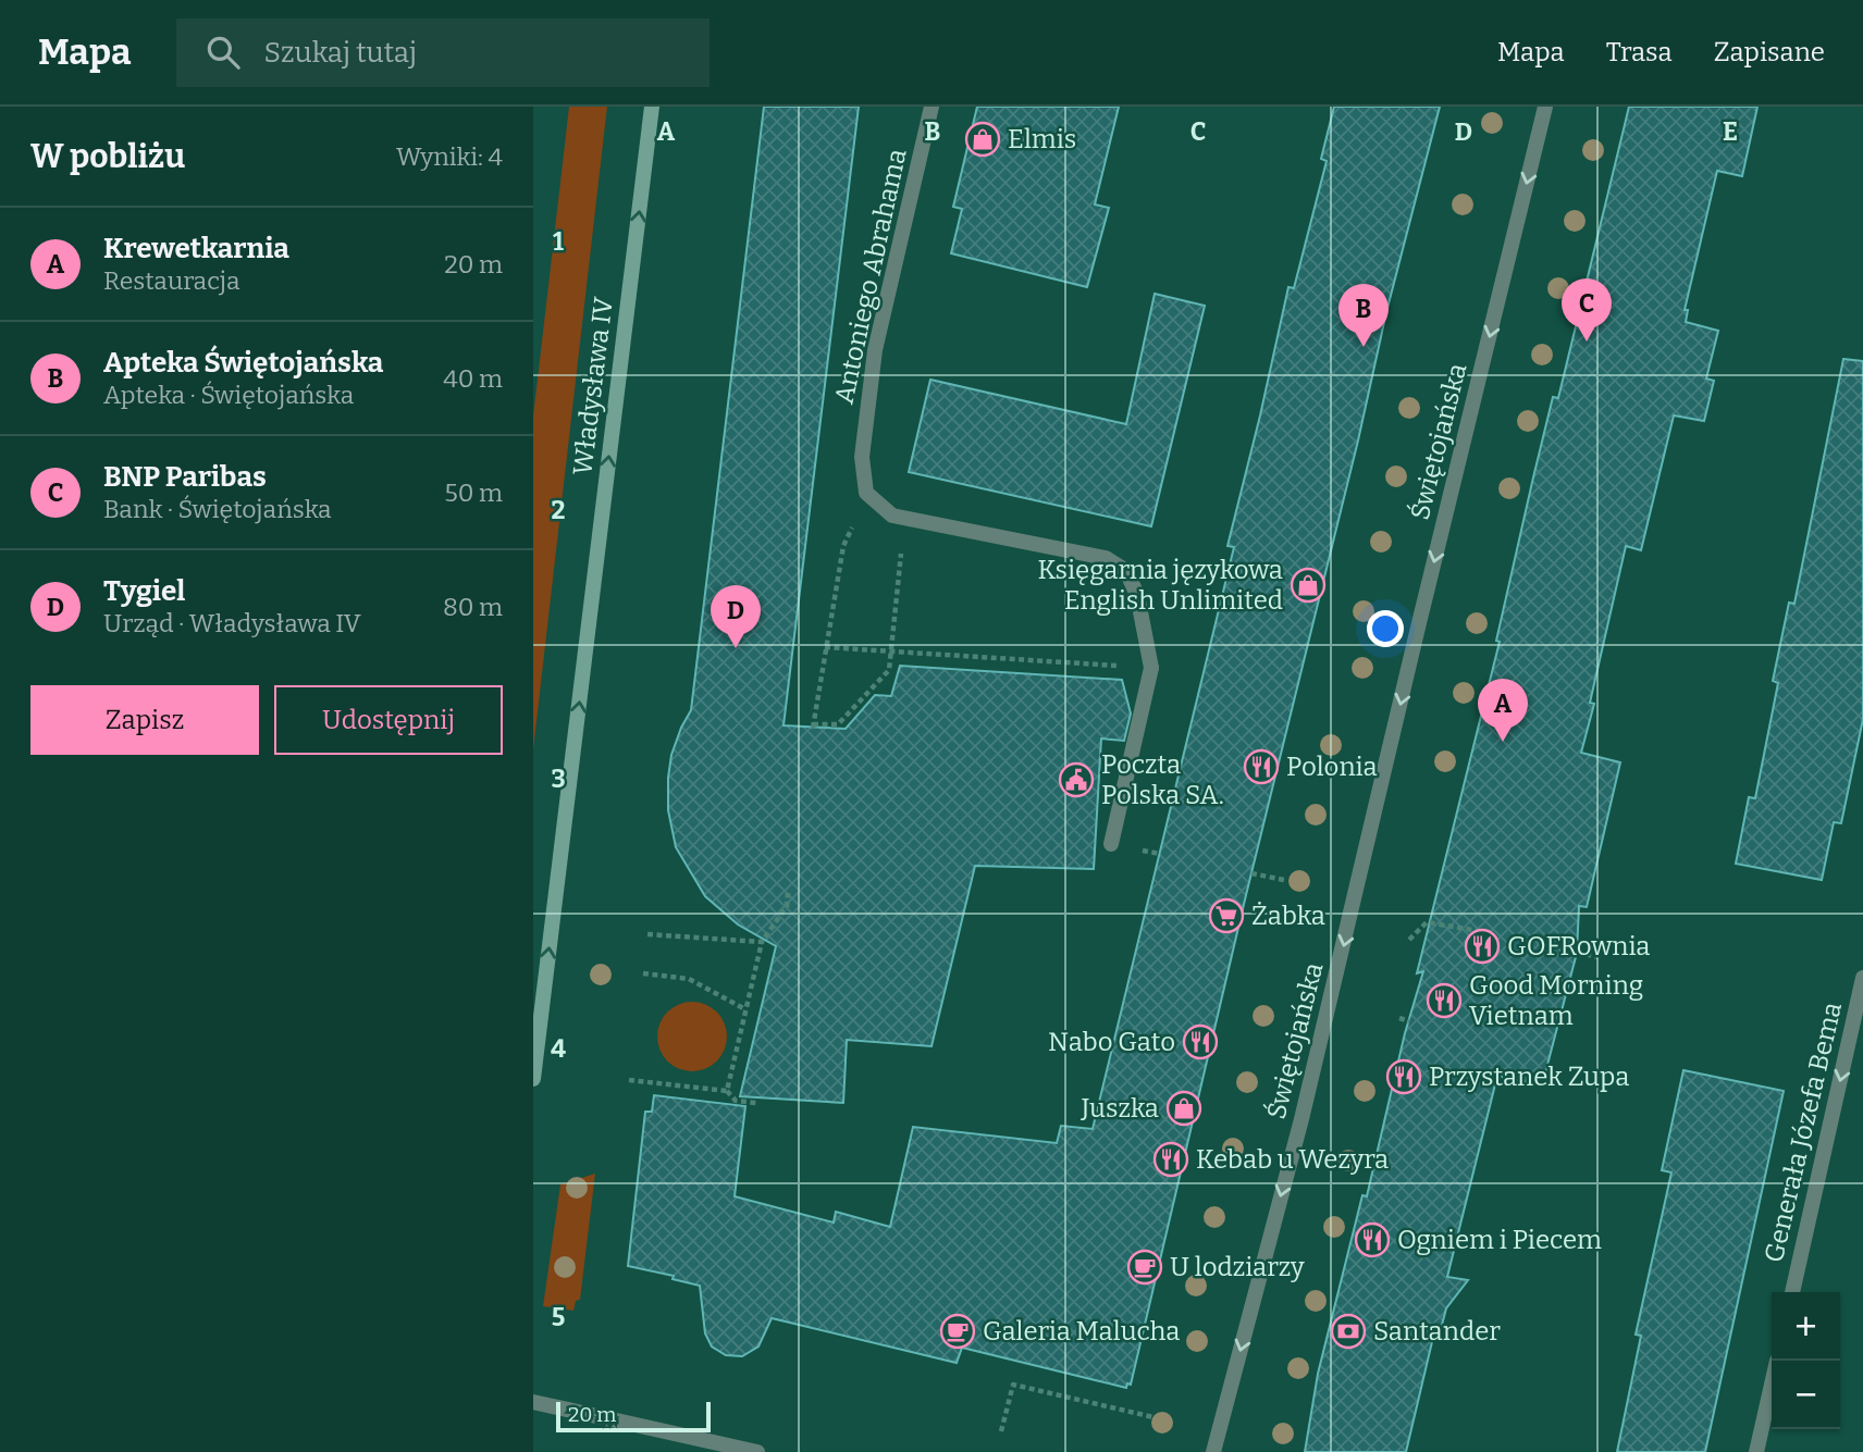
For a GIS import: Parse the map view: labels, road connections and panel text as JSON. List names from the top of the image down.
{
  "streets": {
    "main road": ["Władysława IV"],
    "street": ["Antoniego Abrahama", "Świętojańska", "Generała Józefa Bema"]
  },
  "one_way": ["Władysława IV", "Świętojańska", "Generała Józefa Bema"],
  "places": {
    "shop": ["Elmis", "Księgarnia językowa English Unlimited", "Juszka"],
    "restaurant": [
      "Polonia",
      "GOFRownia",
      "Good Morning Vietnam",
      "Nabo Gato",
      "Przystanek Zupa",
      "Kebab u Wezyra",
      "Ogniem i Piecem"
    ],
    "public building": ["Poczta Polska SA."],
    "supermarket": ["Żabka"],
    "cafe": ["U lodziarzy", "Galeria Malucha"],
    "bank": ["Santander"]
  },
  "scale_bar": "20 m",
  "page": {
    "header": "Mapa",
    "search": "Szukaj tutaj",
    "nav": ["Mapa", "Trasa", "Zapisane"],
    "heading": ["W pobliżu", "Wyniki: 4"],
    "list": [
      {
        "mark": "A",
        "name": "Krewetkarnia",
        "note": "Restauracja",
        "value": "20 m"
      },
      {
        "mark": "B",
        "name": "Apteka Świętojańska",
        "note": "Apteka · Świętojańska",
        "value": "40 m"
      },
      {
        "mark": "C",
        "name": "BNP Paribas",
        "note": "Bank · Świętojańska",
        "value": "50 m"
      },
      {
        "mark": "D",
        "name": "Tygiel",
        "note": "Urząd · Władysława IV",
        "value": "80 m"
      }
    ],
    "pins": [
      "C",
      "B",
      "D",
      "A"
    ],
    "buttons": ["Zapisz", "Udostępnij"],
    "map_buttons": ["+", "−"],
    "scale": "20 m"
  },
  "grid": {
    "columns": [
      "A",
      "B",
      "C",
      "D",
      "E"
    ],
    "rows": [
      "1",
      "2",
      "3",
      "4",
      "5"
    ]
  }
}
